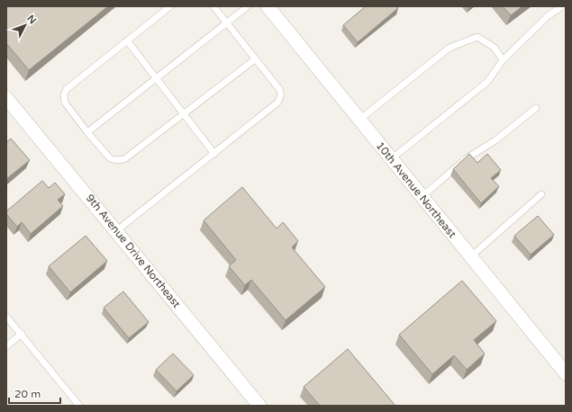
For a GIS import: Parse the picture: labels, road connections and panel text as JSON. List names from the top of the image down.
{
  "streets": {
    "street": ["10th Avenue Northeast", "9th Avenue Drive Northeast"]
  },
  "scale_bar": "20 m",
  "north": "top right"
}
